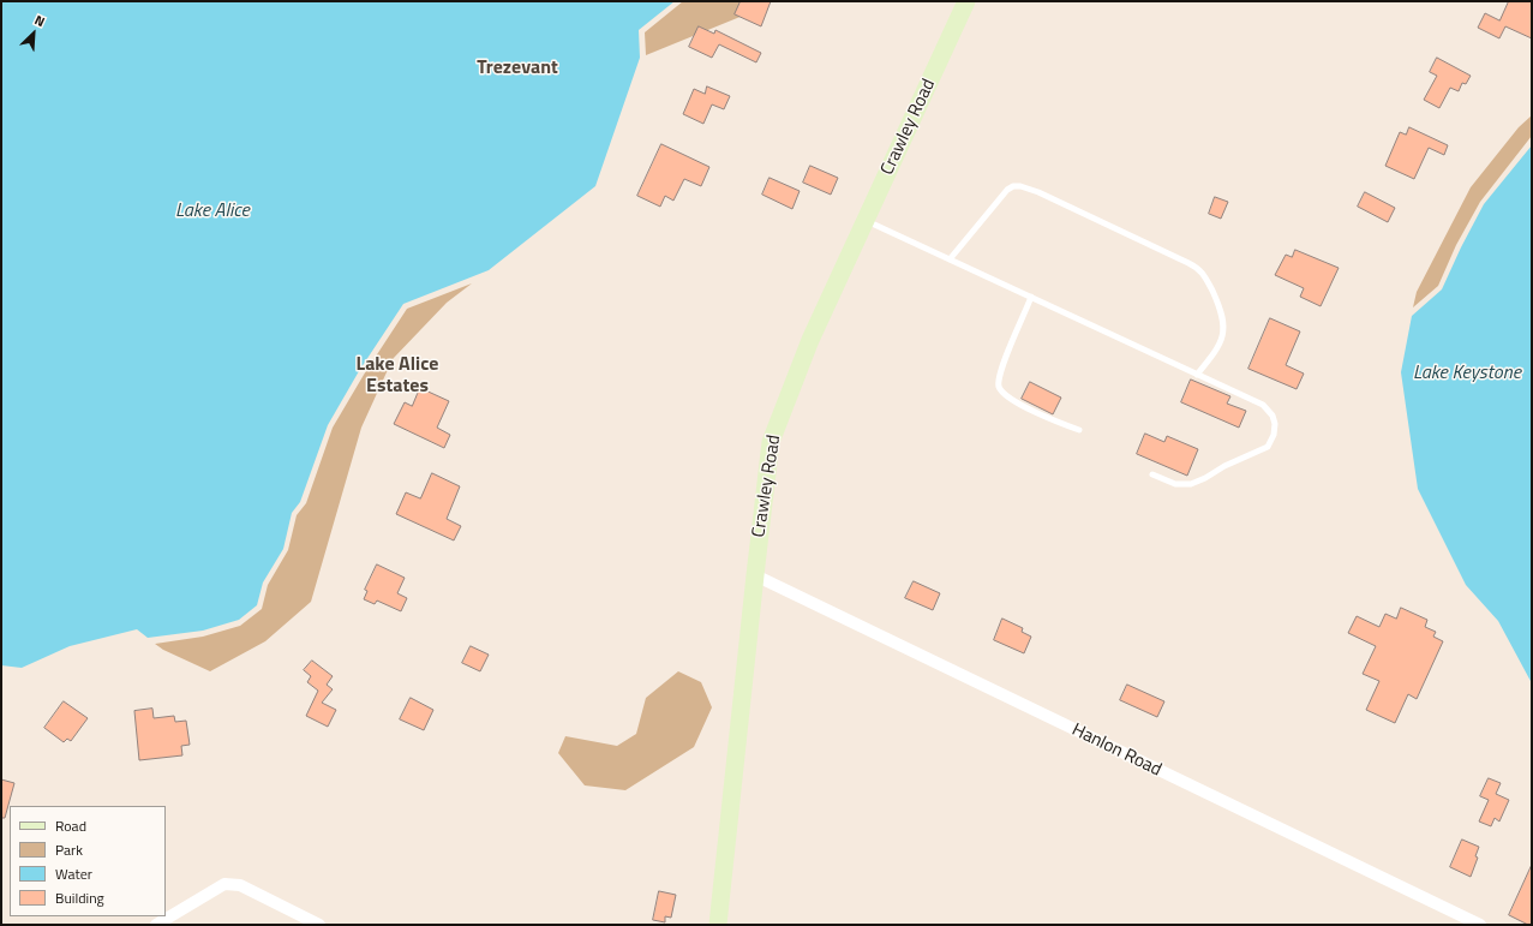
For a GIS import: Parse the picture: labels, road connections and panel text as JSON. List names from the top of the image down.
{
  "streets": {
    "street": ["Crawley Road", "Hanlon Road"]
  },
  "crossings": [
    ["Crawley Road", "Hanlon Road"]
  ],
  "districts": ["Trezevant", "Lake Alice Estates"],
  "water": ["Lake Alice", "Lake Keystone"],
  "legend": [
    "Road",
    "Park",
    "Water",
    "Building"
  ],
  "north": "top right"
}
